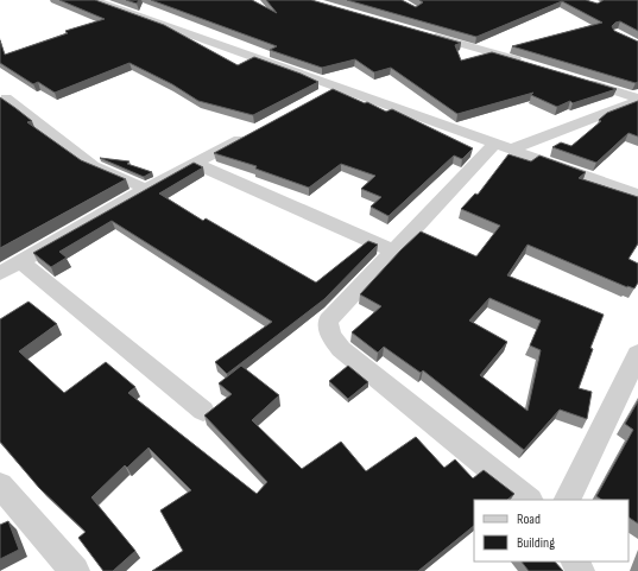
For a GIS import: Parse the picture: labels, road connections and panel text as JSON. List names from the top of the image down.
{
  "legend": ["Road", "Building"]
}
